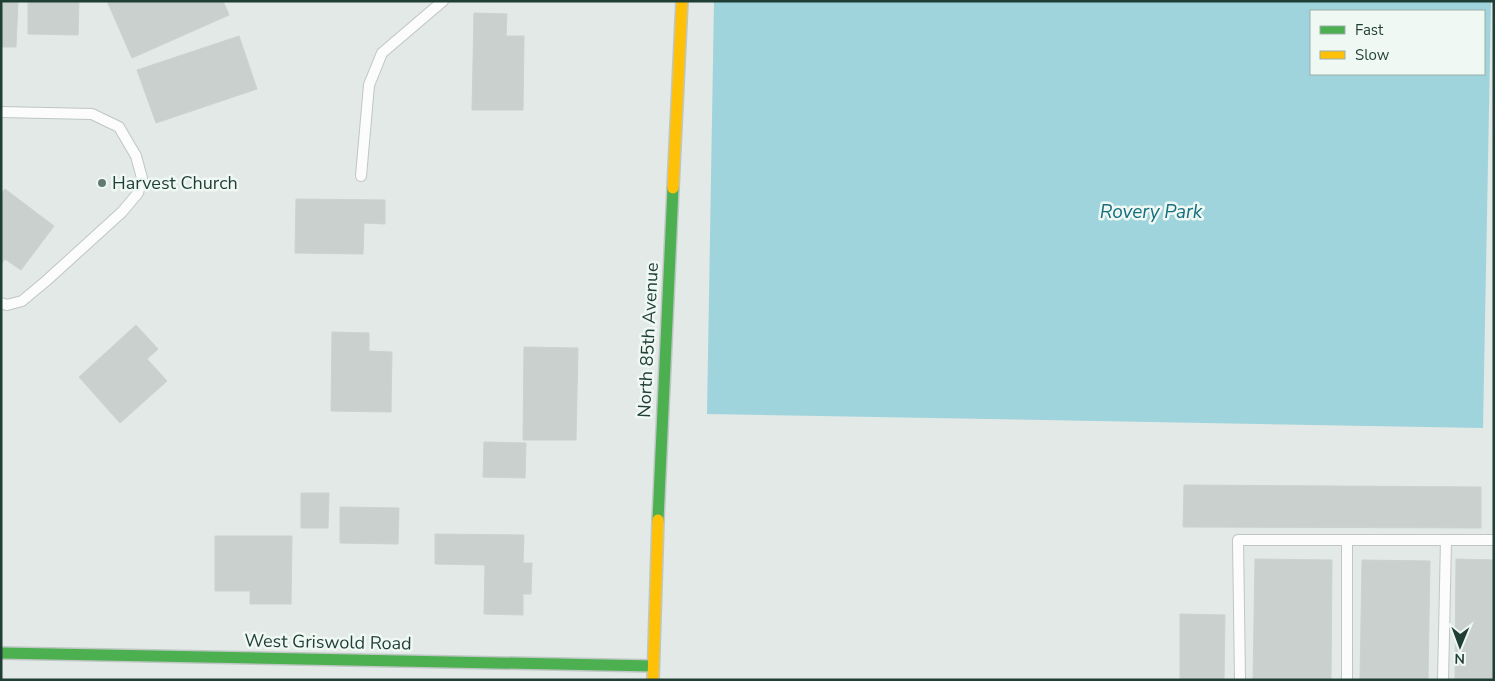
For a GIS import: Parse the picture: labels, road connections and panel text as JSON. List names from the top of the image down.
{
  "streets": {
    "street": ["North 85th Avenue", "West Griswold Road"]
  },
  "crossings": [
    ["North 85th Avenue", "West Griswold Road"]
  ],
  "water": ["Rovery Park"],
  "places": ["Harvest Church"],
  "legend": ["Fast", "Slow"],
  "north": "bottom"
}
